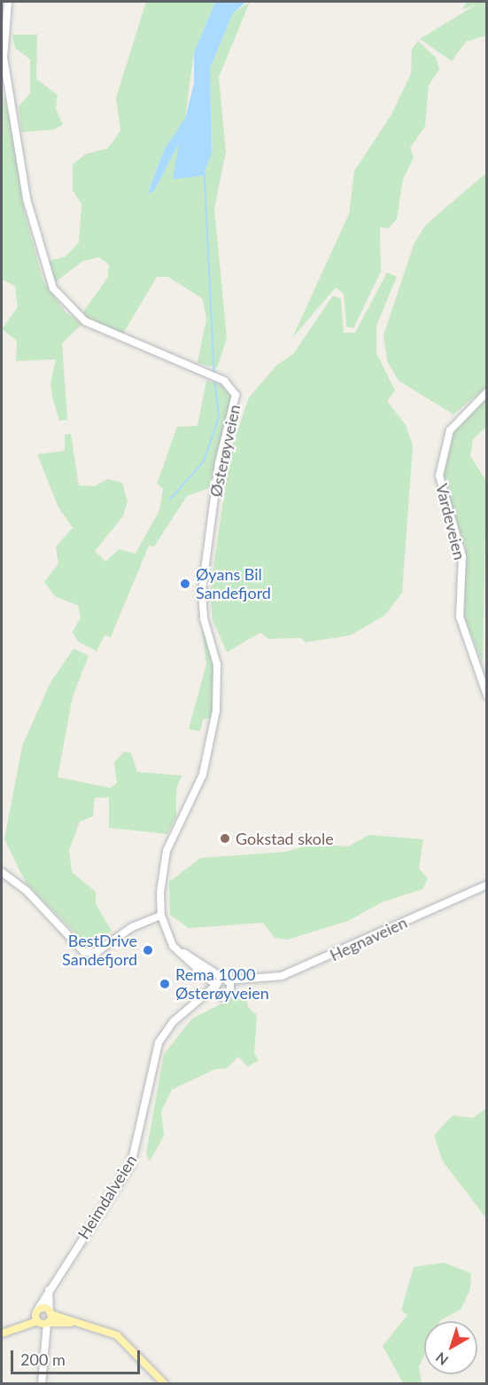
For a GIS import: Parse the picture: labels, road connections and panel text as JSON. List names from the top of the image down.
{
  "streets": {
    "main road": [
      "Østerøyveien",
      "Vardeveien",
      "Hegnaveien",
      "Heimdalveien"
    ]
  },
  "crossings": [
    ["Østerøyveien", "Hegnaveien"],
    ["Østerøyveien", "Heimdalveien"],
    ["Hegnaveien", "Heimdalveien"]
  ],
  "places": [
    "Øyans Bil Sandefjord",
    "Gokstad skole",
    "BestDrive Sandefjord",
    "Rema 1000 Østerøyveien"
  ],
  "scale_bar": "200 m",
  "north": "bottom left"
}
